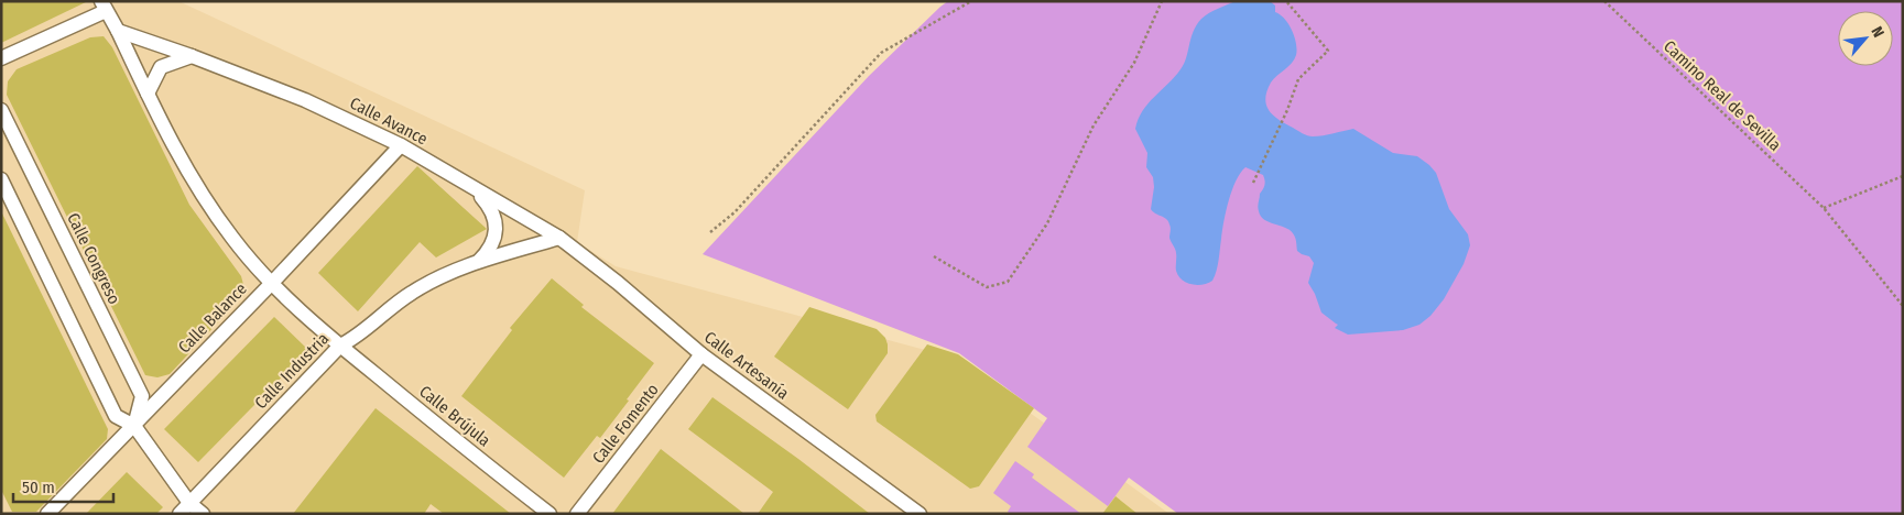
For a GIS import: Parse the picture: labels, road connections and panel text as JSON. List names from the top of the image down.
{
  "streets": {
    "street": [
      "Calle Avance",
      "Calle Congreso",
      "Calle Balance",
      "Calle Artesanía",
      "Calle Industria",
      "Calle Brújula",
      "Calle Fomento"
    ],
    "path": ["Camino Real de Sevilla"]
  },
  "crossings": [
    ["Calle Avance", "Calle Balance"],
    ["Calle Avance", "Calle Artesanía"],
    ["Calle Avance", "Calle Industria"],
    ["Calle Congreso", "Calle Balance"],
    ["Calle Artesanía", "Calle Industria"],
    ["Calle Artesanía", "Calle Fomento"],
    ["Calle Industria", "Calle Brújula"]
  ],
  "scale_bar": "50 m",
  "north": "top right"
}
